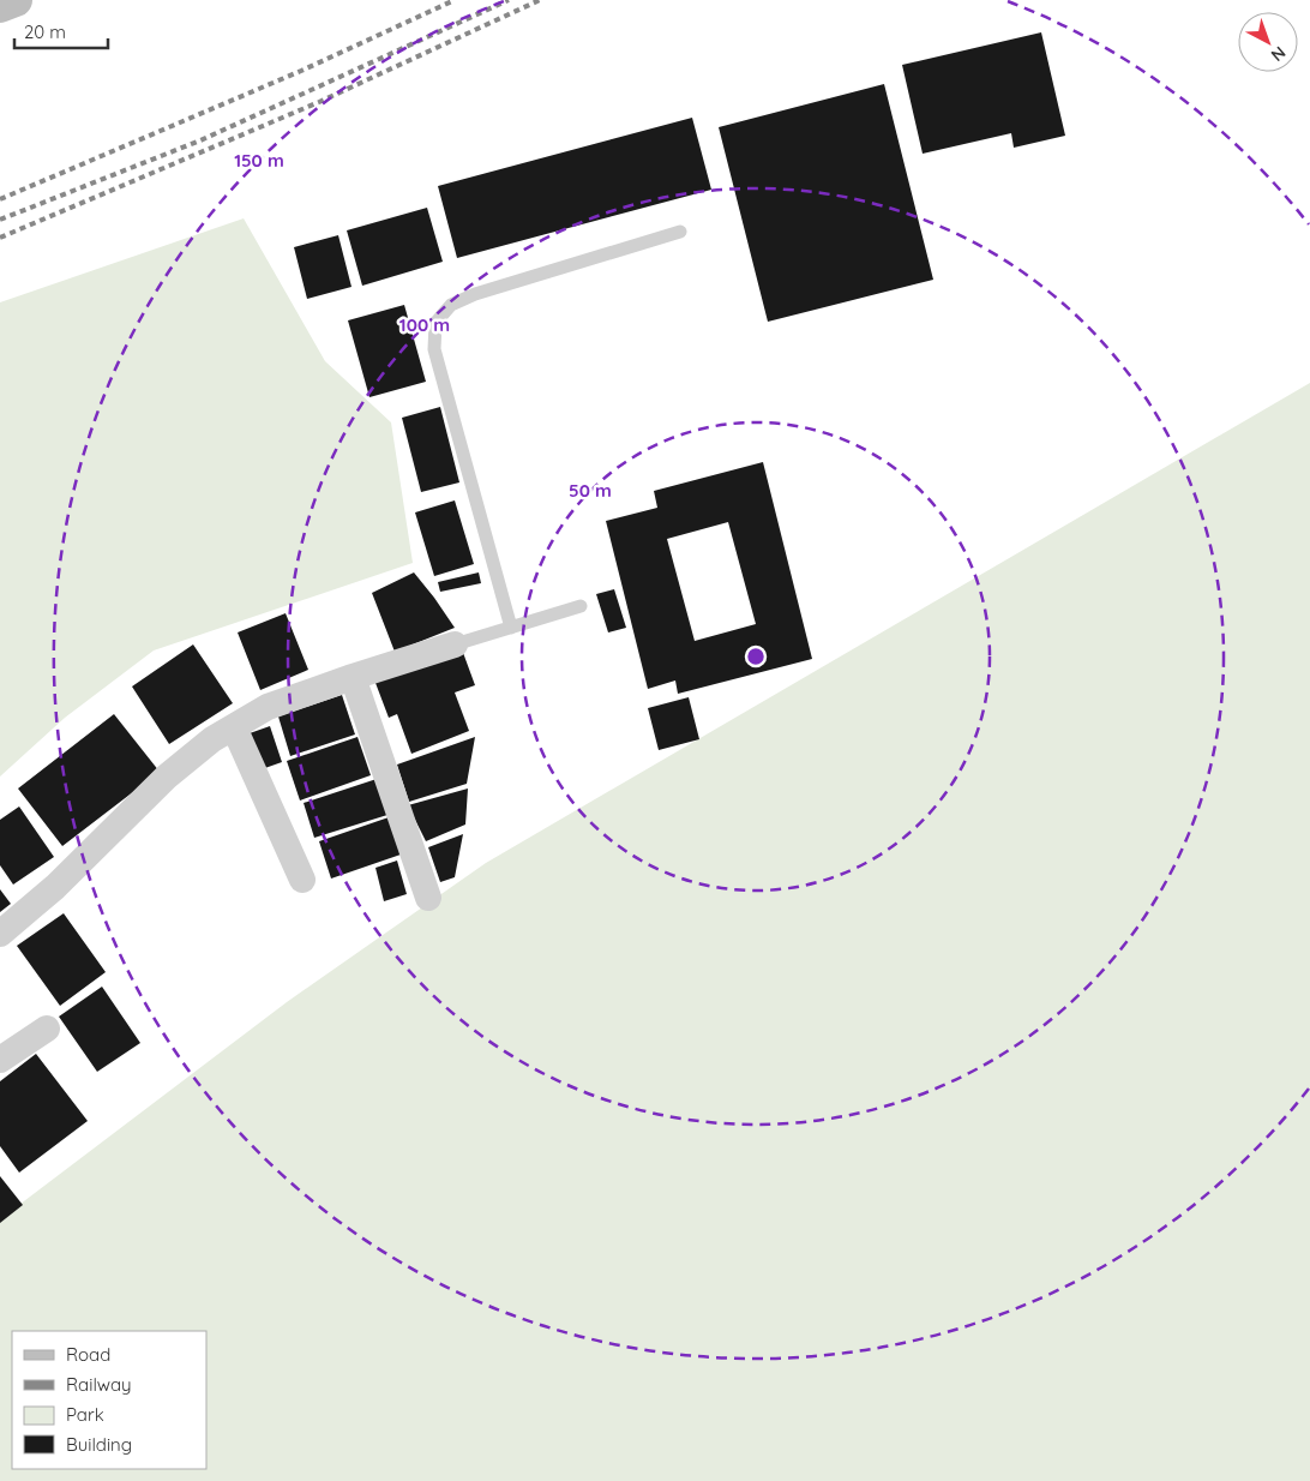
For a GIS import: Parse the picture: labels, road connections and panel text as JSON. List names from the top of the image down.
{
  "legend": [
    "Road",
    "Railway",
    "Park",
    "Building"
  ],
  "scale_bar": "20 m",
  "north": "bottom right",
  "rings": ["150 m", "100 m", "50 m"]
}
